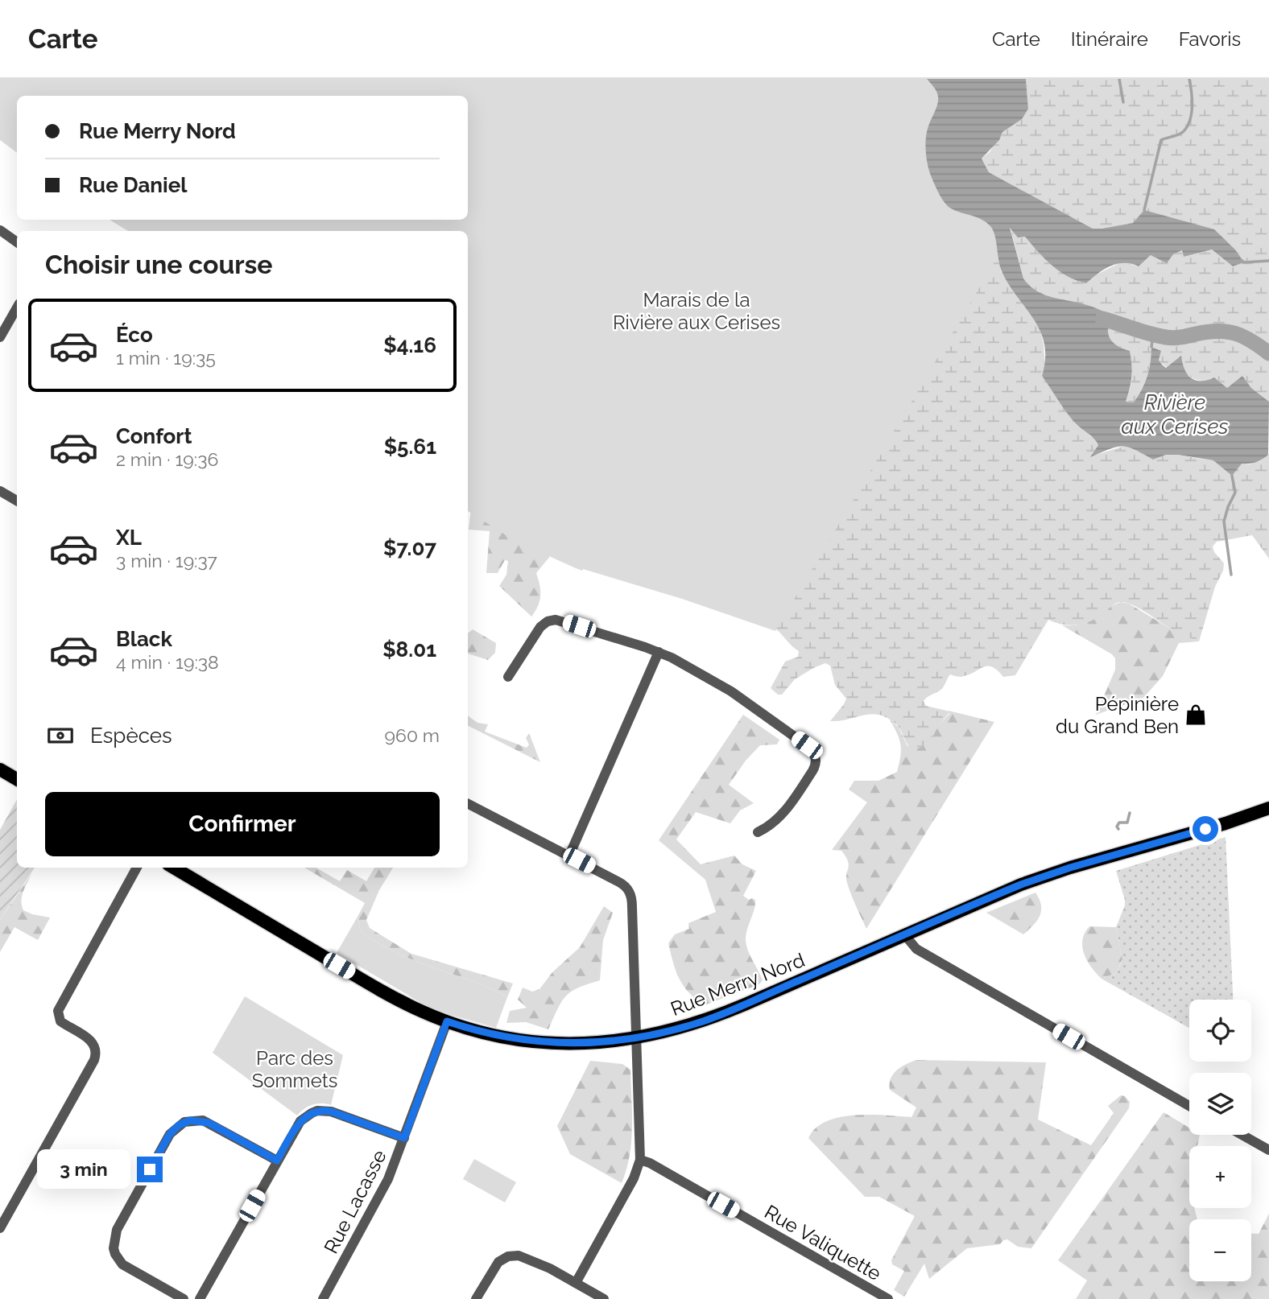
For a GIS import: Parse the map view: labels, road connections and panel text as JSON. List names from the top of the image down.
{
  "streets": {
    "main road": ["Rue Merry Nord"],
    "street": ["Rue Lacasse", "Rue Valiquette"]
  },
  "crossings": [
    ["Rue Merry Nord", "Rue Lacasse"]
  ],
  "water": ["Rivière aux Cerises"],
  "parks": ["Marais de la Rivière aux Cerises", "Parc des Sommets"],
  "places": {
    "shop": ["Pépinière du Grand Ben"]
  },
  "page": {
    "header": "Carte",
    "nav": ["Carte", "Itinéraire", "Favoris"],
    "banner": ["Rue Merry Nord", "Rue Daniel"],
    "heading": "Choisir une course",
    "list": [
      {
        "name": "Éco",
        "note": "1 min · 19:35",
        "value": "$4.16"
      },
      {
        "name": "Confort",
        "note": "2 min · 19:36",
        "value": "$5.61"
      },
      {
        "name": "XL",
        "note": "3 min · 19:37",
        "value": "$7.07"
      },
      {
        "name": "Black",
        "note": "4 min · 19:38",
        "value": "$8.01"
      }
    ],
    "pay": ["Espèces", "960 m"],
    "buttons": "Confirmer",
    "map_buttons": ["+", "−"],
    "bubble": "3 min"
  }
}
